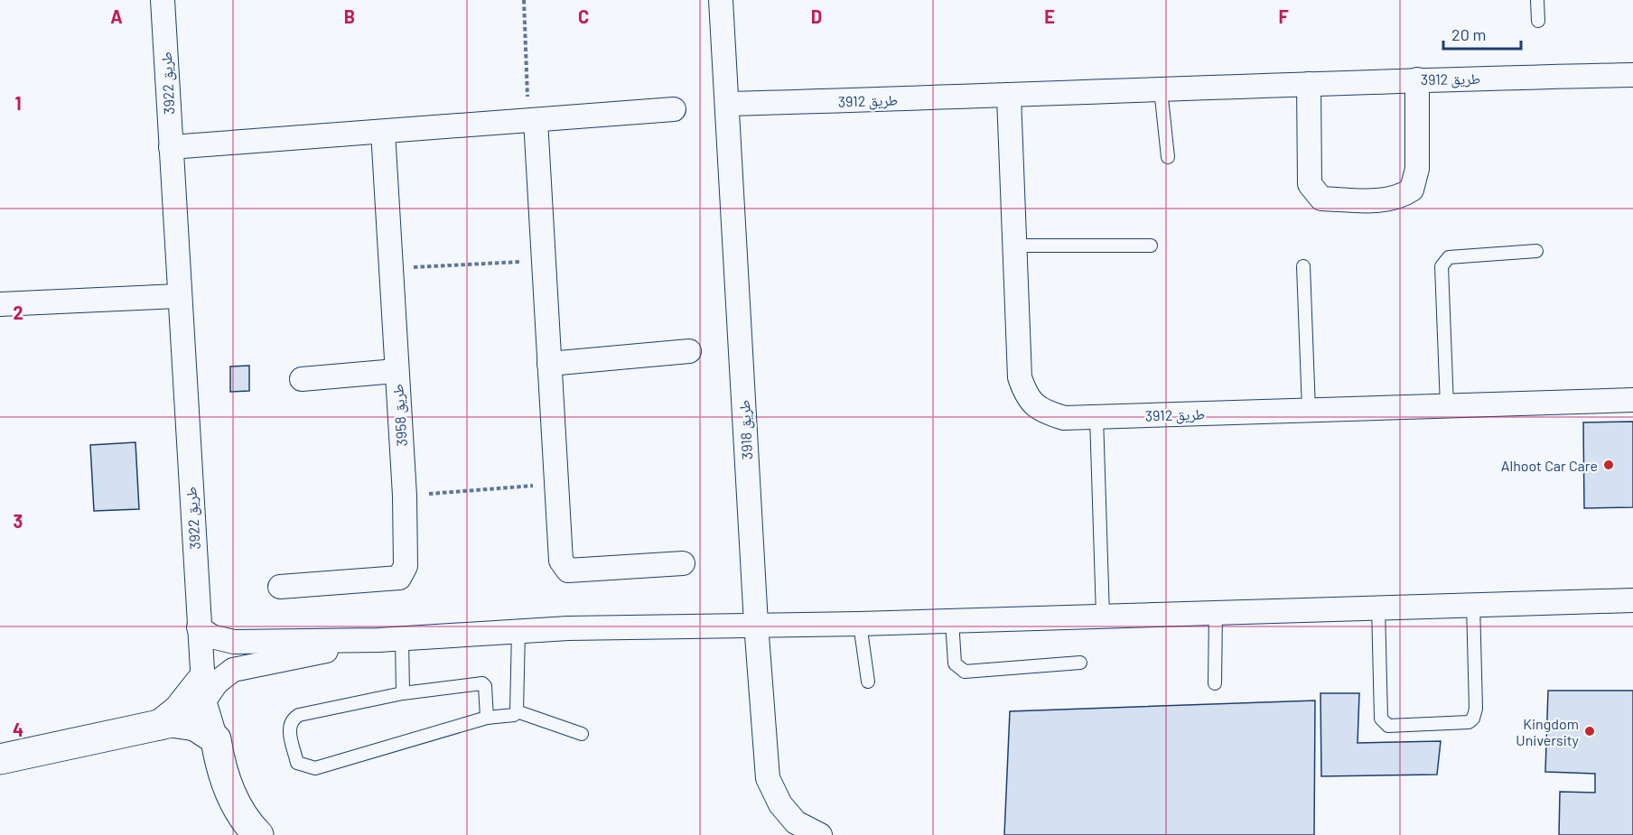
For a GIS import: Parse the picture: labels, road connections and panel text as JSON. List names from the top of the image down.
{
  "streets": {
    "street": [
      "طريق 3912",
      "طريق 3922",
      "طريق 3958",
      "طريق 3918"
    ]
  },
  "crossings": [
    ["طريق 3912", "طريق 3918"]
  ],
  "places": ["Alhoot Car Care", "Kingdom University"],
  "scale_bar": "20 m",
  "grid": {
    "columns": [
      "A",
      "B",
      "C",
      "D",
      "E",
      "F"
    ],
    "rows": [
      "1",
      "2",
      "3",
      "4"
    ]
  }
}
